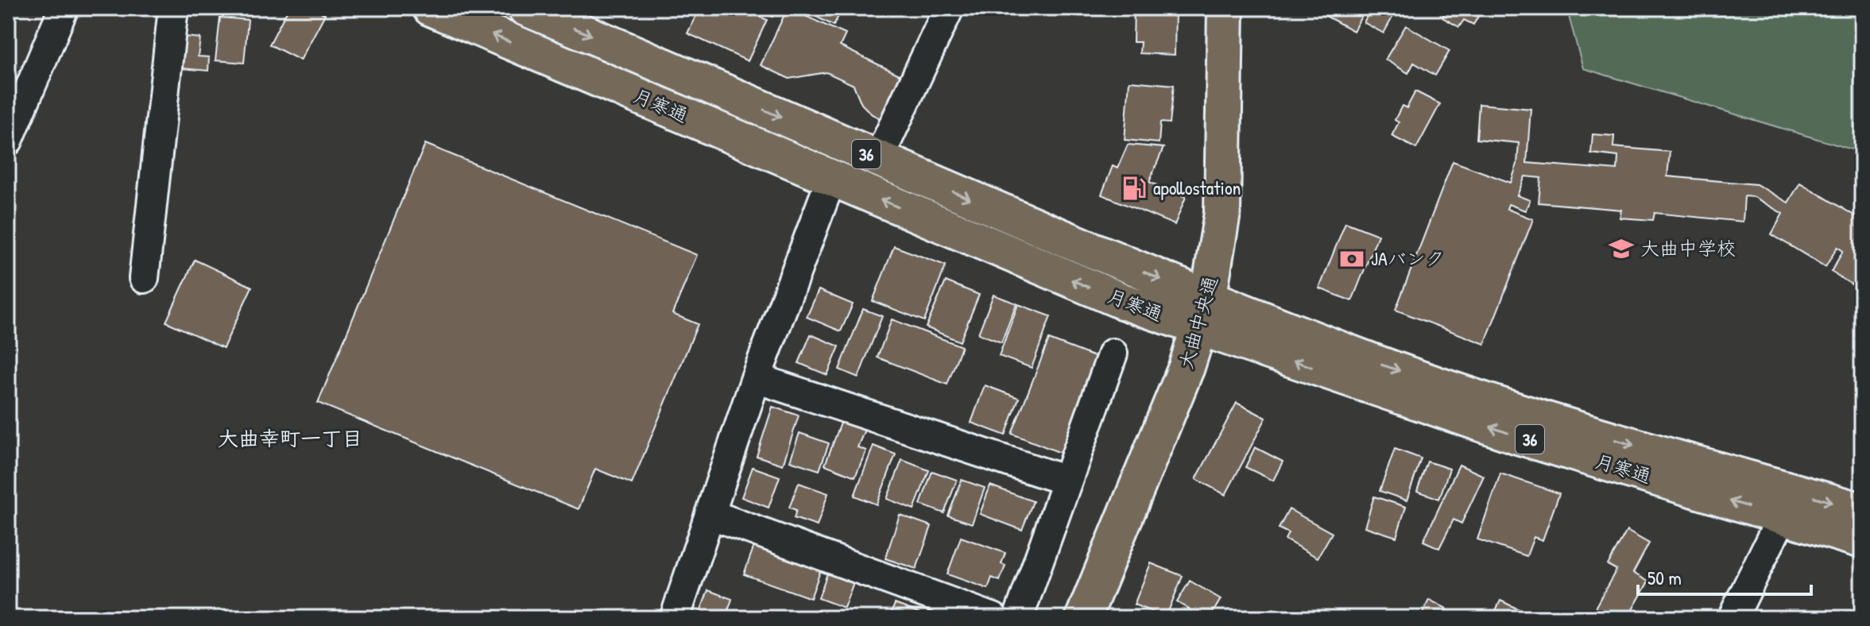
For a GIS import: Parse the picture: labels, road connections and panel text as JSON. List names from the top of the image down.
{
  "streets": {
    "main road": ["月寒通", "36", "大曲中央通"]
  },
  "crossings": [
    ["月寒通", "大曲中央通"]
  ],
  "districts": ["大曲幸町一丁目"],
  "places": {
    "fuel station": ["apollostation"],
    "school or university": ["大曲中学校"],
    "bank": ["JAバンク"]
  },
  "scale_bar": "50 m"
}
